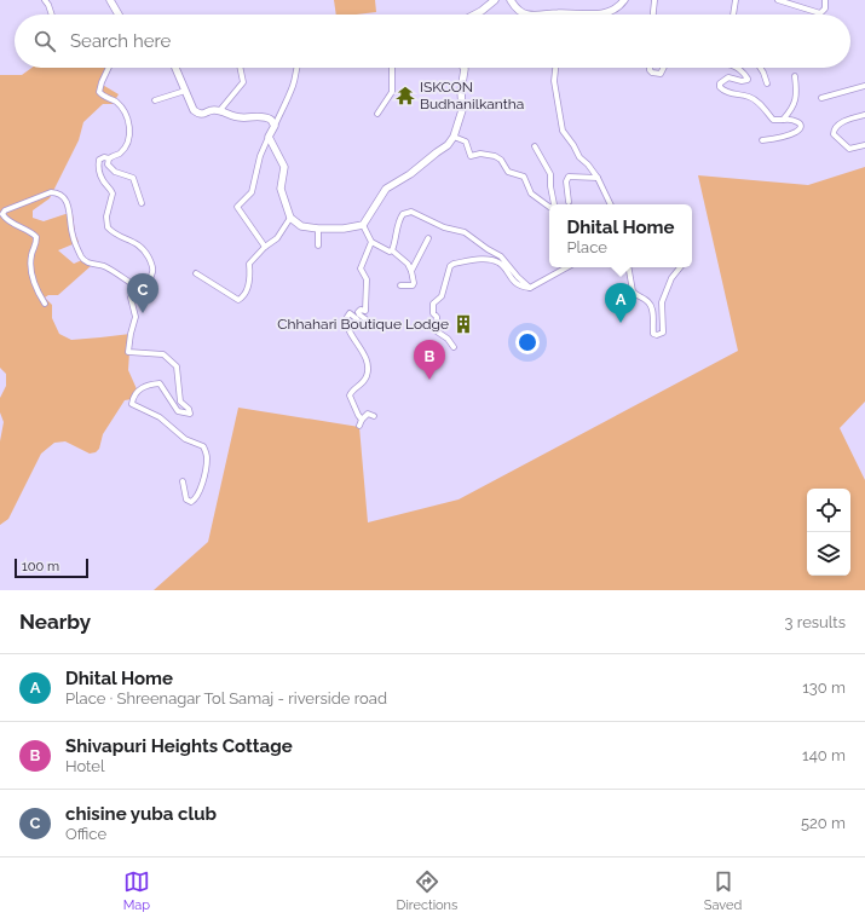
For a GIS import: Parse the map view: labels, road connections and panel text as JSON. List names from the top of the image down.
{
  "places": {
    "temple": ["ISKCON Budhanilkantha"],
    "building": ["Chhahari Boutique Lodge"]
  },
  "scale_bar": "100 m",
  "page": {
    "search": "Search here",
    "popup": ["Dhital Home", "Place"],
    "pins": ["C", "A", "B"],
    "scale": "100 m",
    "heading": ["Nearby", "3 results"],
    "list": [
      {
        "mark": "A",
        "name": "Dhital Home",
        "note": "Place · Shreenagar Tol Samaj - riverside road",
        "value": "130 m"
      },
      {
        "mark": "B",
        "name": "Shivapuri Heights Cottage",
        "note": "Hotel",
        "value": "140 m"
      },
      {
        "mark": "C",
        "name": "chisine yuba club",
        "note": "Office",
        "value": "520 m"
      }
    ],
    "nav": ["Map", "Directions", "Saved"]
  }
}
